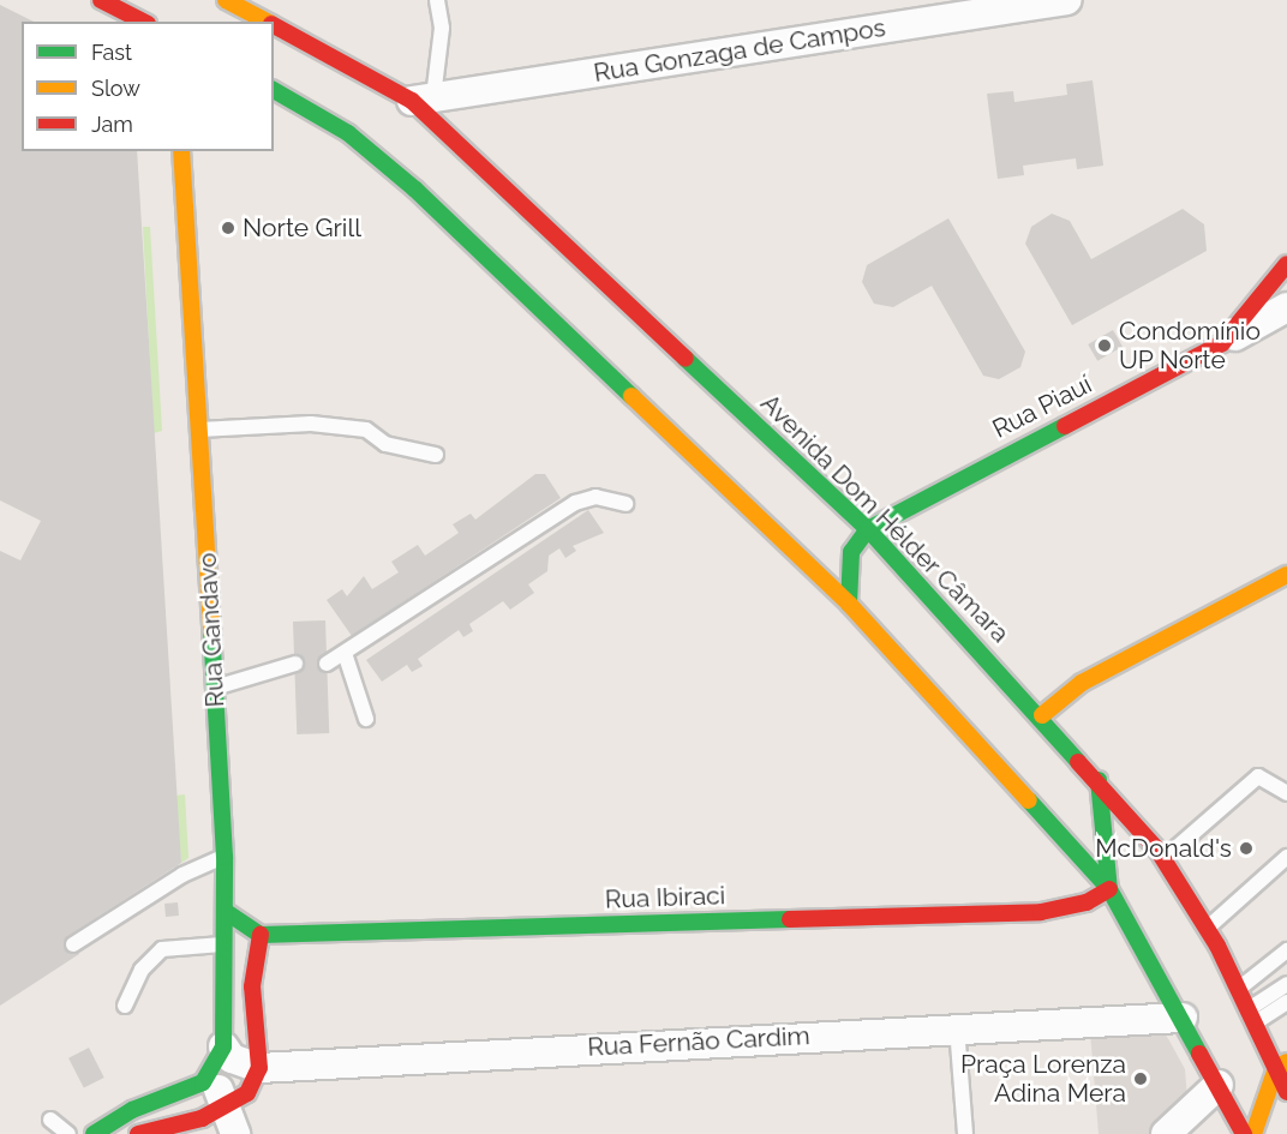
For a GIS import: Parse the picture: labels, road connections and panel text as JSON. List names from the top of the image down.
{
  "streets": {
    "main road": [
      "Rua Piauí",
      "Avenida Dom Hélder Câmara",
      "Rua Gandavo",
      "Rua Ibiraci"
    ],
    "street": ["Rua Gonzaga de Campos", "Rua Fernão Cardim"]
  },
  "crossings": [
    ["Rua Gonzaga de Campos", "Avenida Dom Hélder Câmara"],
    ["Rua Piauí", "Avenida Dom Hélder Câmara"],
    ["Rua Gandavo", "Rua Fernão Cardim"]
  ],
  "places": [
    "Norte Grill",
    "Condomínio UP Norte",
    "McDonald's",
    "Praça Lorenza Adina Mera"
  ],
  "legend": ["Fast", "Slow", "Jam"]
}
